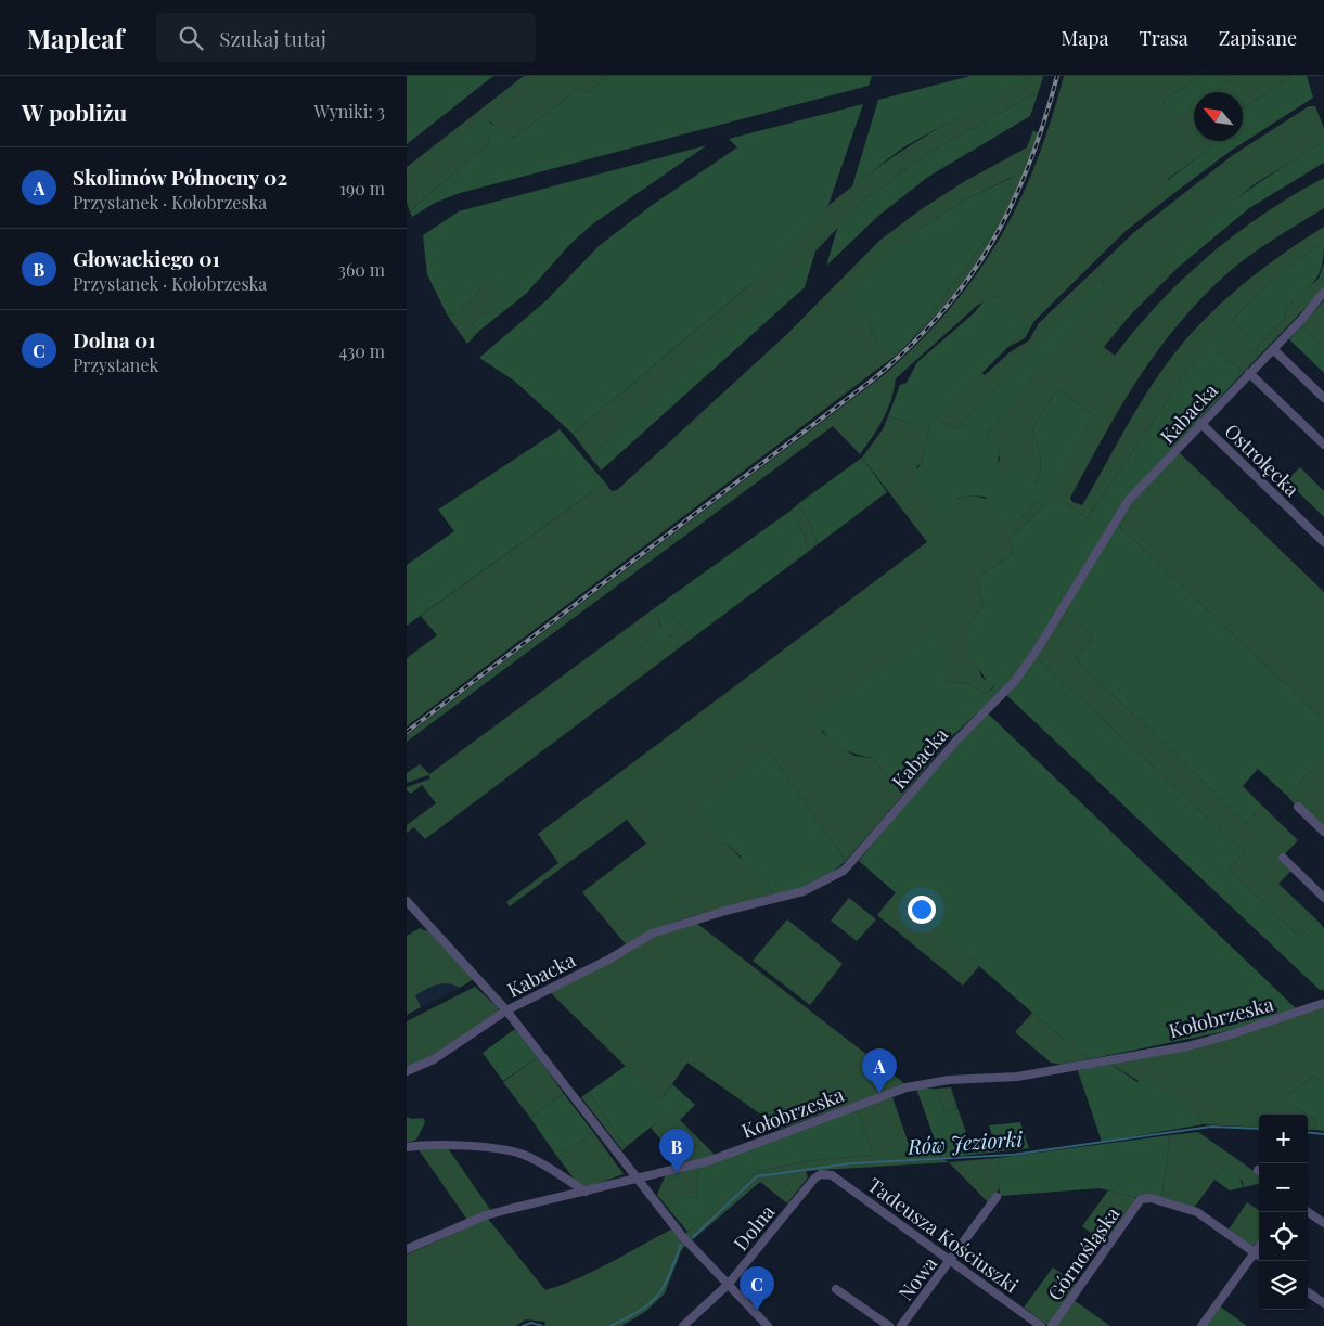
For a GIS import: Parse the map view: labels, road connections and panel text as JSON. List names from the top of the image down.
{
  "streets": {
    "street": [
      "Kabacka",
      "Ostrołęcka",
      "Kołobrzeska",
      "Dolna",
      "Tadeusza Kościuszki",
      "Górnośląska",
      "Nowa"
    ]
  },
  "crossings": [
    ["Kabacka", "Ostrołęcka"],
    ["Dolna", "Tadeusza Kościuszki"],
    ["Tadeusza Kościuszki", "Nowa"]
  ],
  "water": ["Rów Jeziorki"],
  "north": "top left",
  "page": {
    "header": "Mapleaf",
    "search": "Szukaj tutaj",
    "nav": ["Mapa", "Trasa", "Zapisane"],
    "heading": ["W pobliżu", "Wyniki: 3"],
    "list": [
      {
        "mark": "A",
        "name": "Skolimów Północny 02",
        "note": "Przystanek · Kołobrzeska",
        "value": "190 m"
      },
      {
        "mark": "B",
        "name": "Głowackiego 01",
        "note": "Przystanek · Kołobrzeska",
        "value": "360 m"
      },
      {
        "mark": "C",
        "name": "Dolna 01",
        "note": "Przystanek",
        "value": "430 m"
      }
    ],
    "pins": ["A", "B", "C"],
    "map_buttons": ["+", "−"]
  }
}
